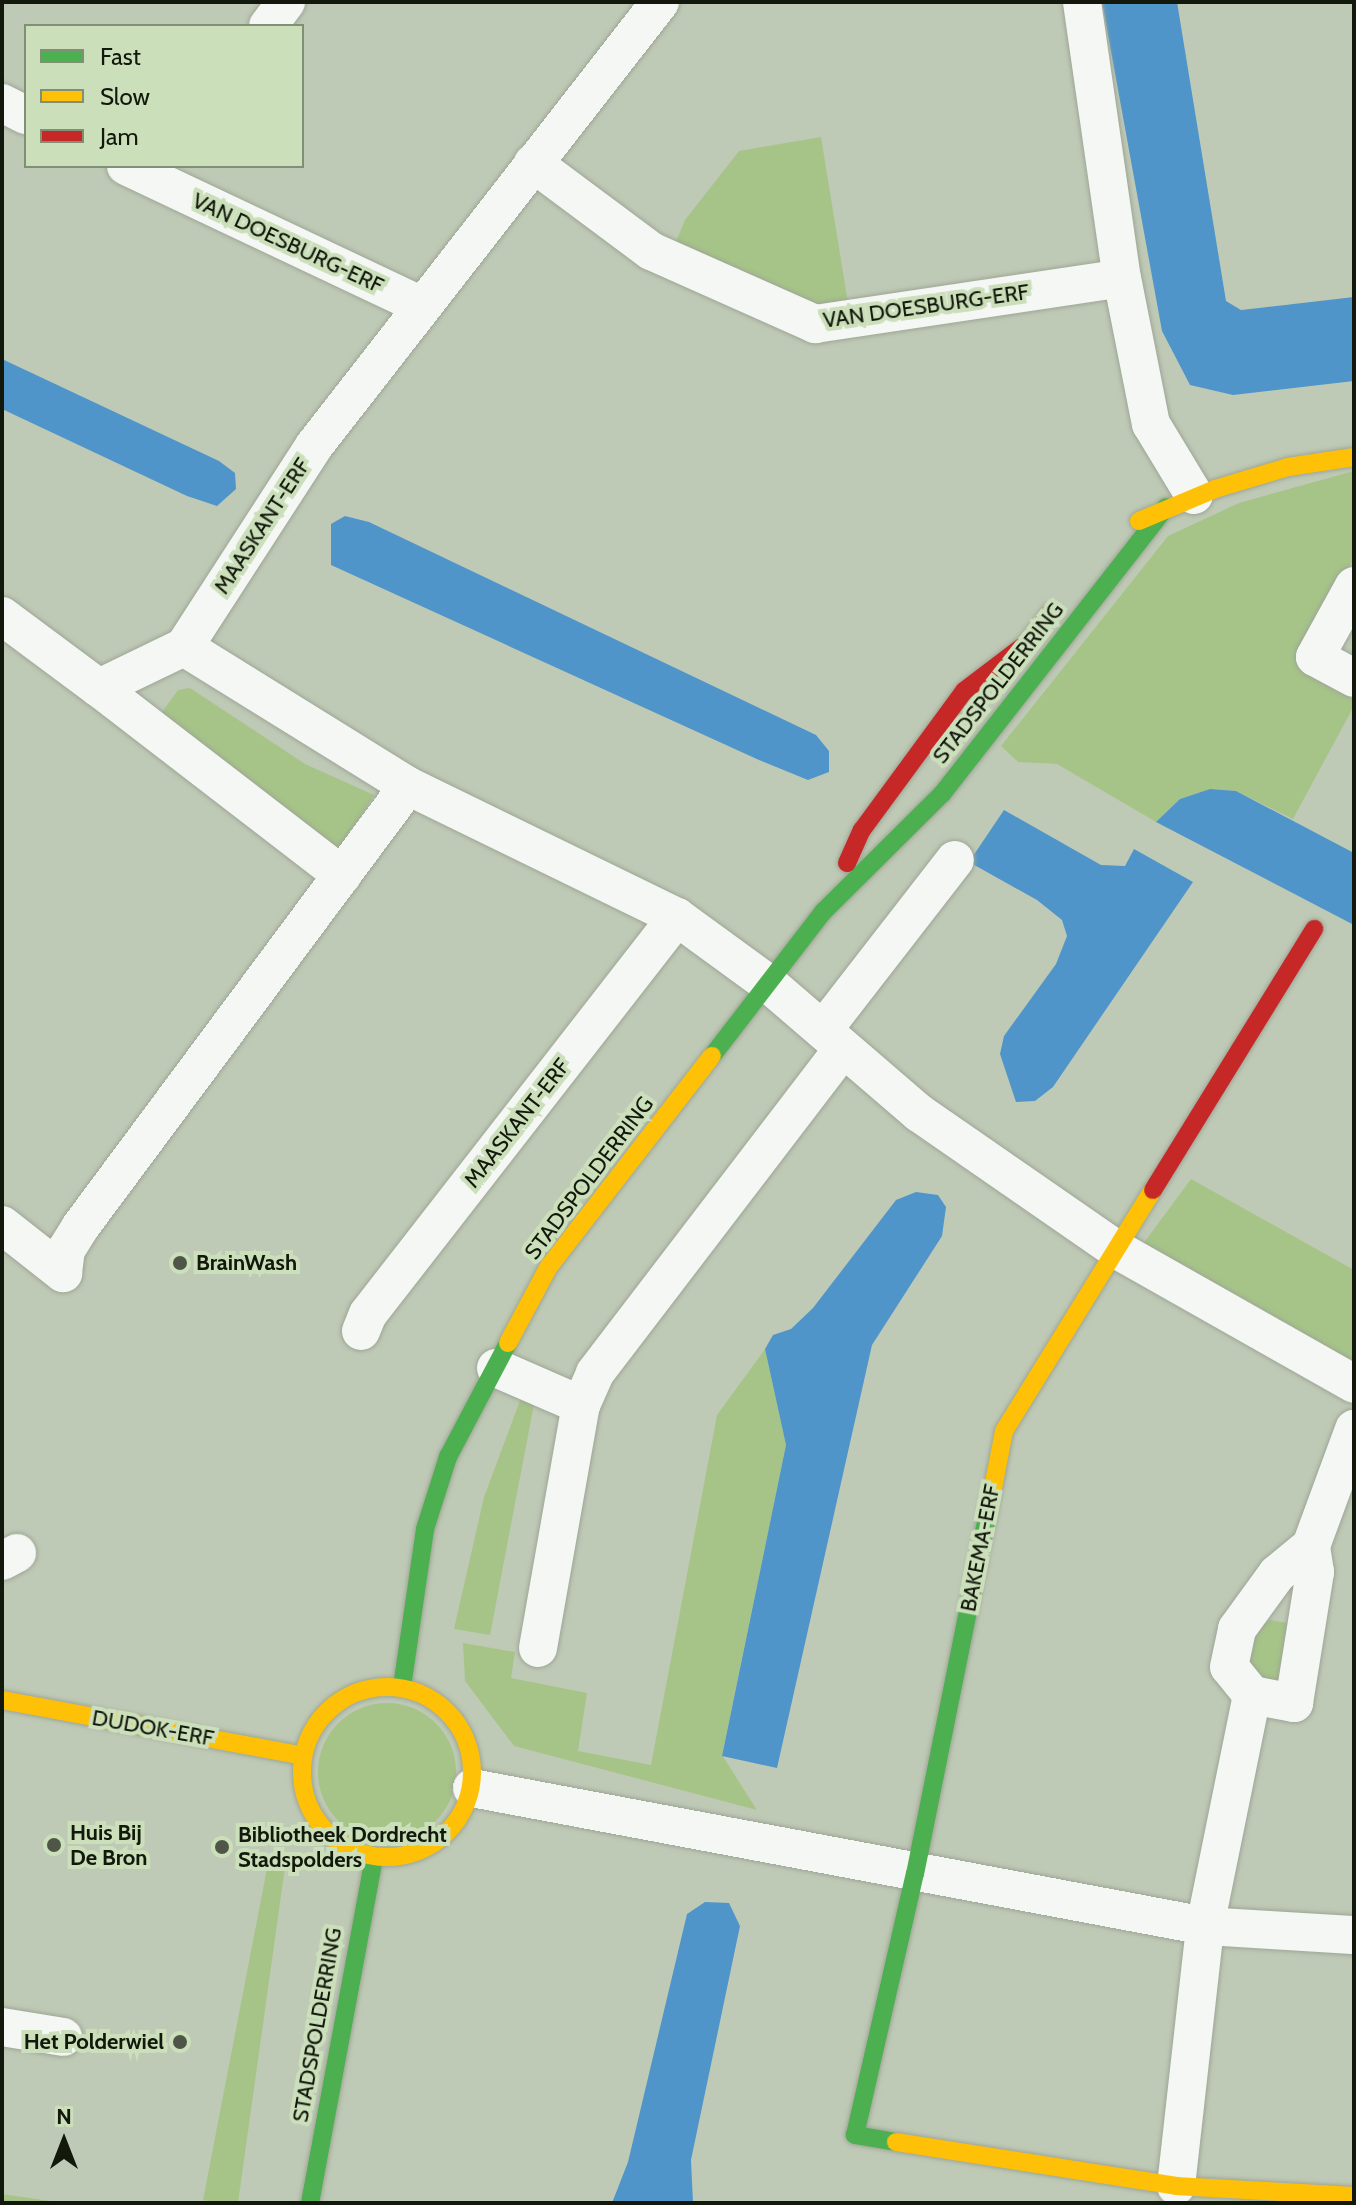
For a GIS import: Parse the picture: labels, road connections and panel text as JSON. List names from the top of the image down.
{
  "streets": {
    "street": [
      "VAN DOESBURG-ERF",
      "MAASKANT-ERF",
      "STADSPOLDERRING",
      "BAKEMA-ERF",
      "DUDOK-ERF"
    ]
  },
  "crossings": [
    ["VAN DOESBURG-ERF", "MAASKANT-ERF"],
    ["STADSPOLDERRING", "DUDOK-ERF"]
  ],
  "places": [
    "BrainWash",
    "Huis Bij De Bron",
    "Bibliotheek Dordrecht Stadspolders",
    "Het Polderwiel"
  ],
  "legend": ["Fast", "Slow", "Jam"],
  "north": "top"
}
